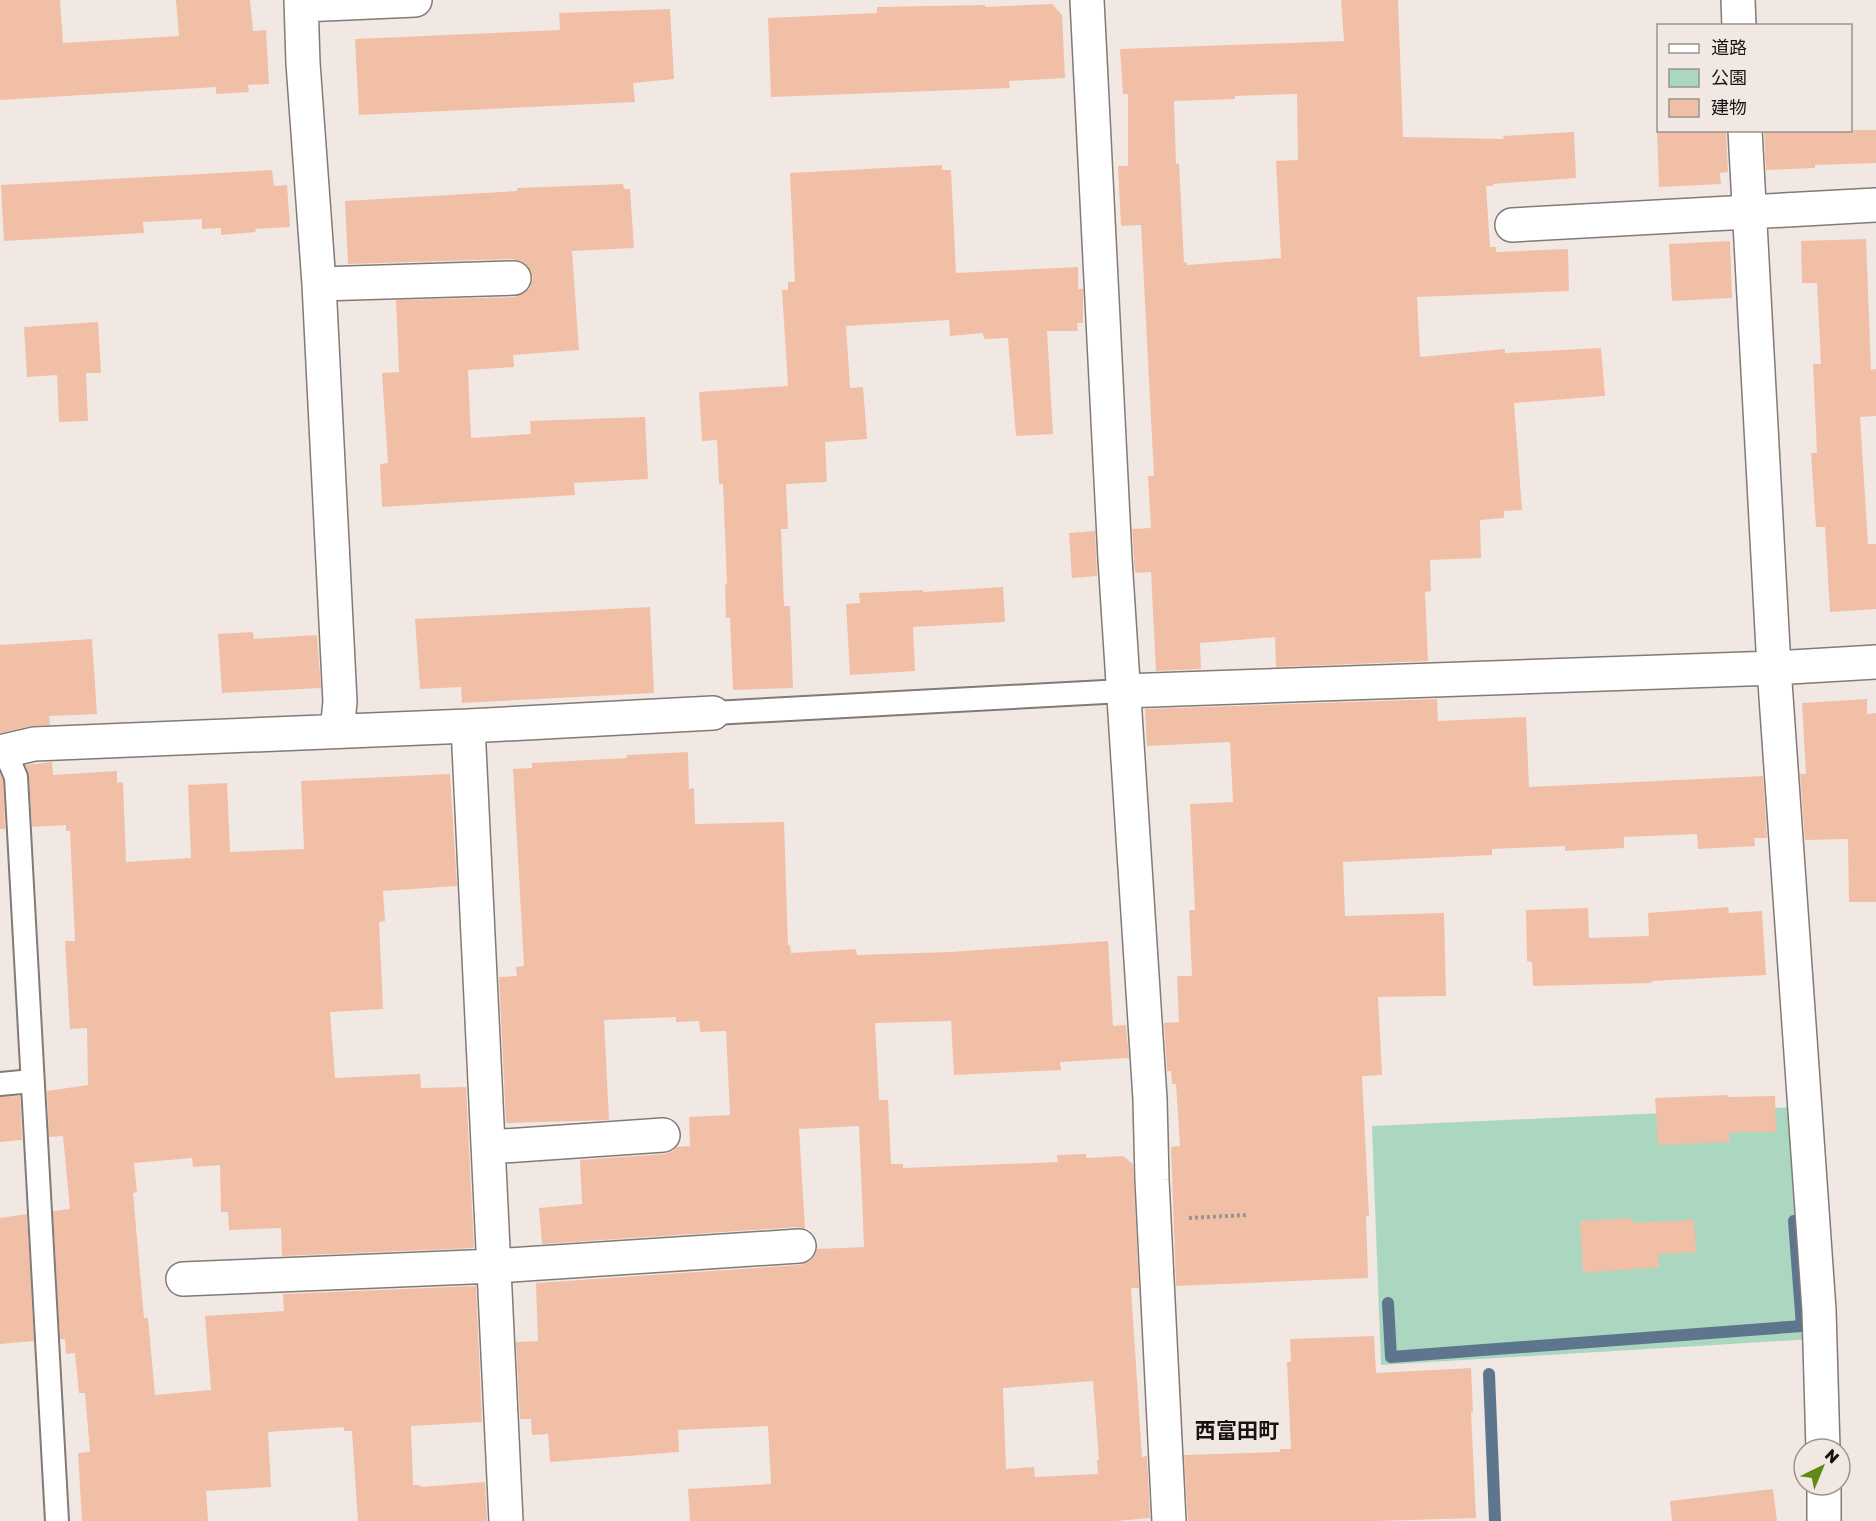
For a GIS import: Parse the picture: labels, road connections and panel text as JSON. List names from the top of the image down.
{
  "districts": ["西富田町"],
  "legend": ["道路", "公園", "建物"],
  "north": "top right"
}
